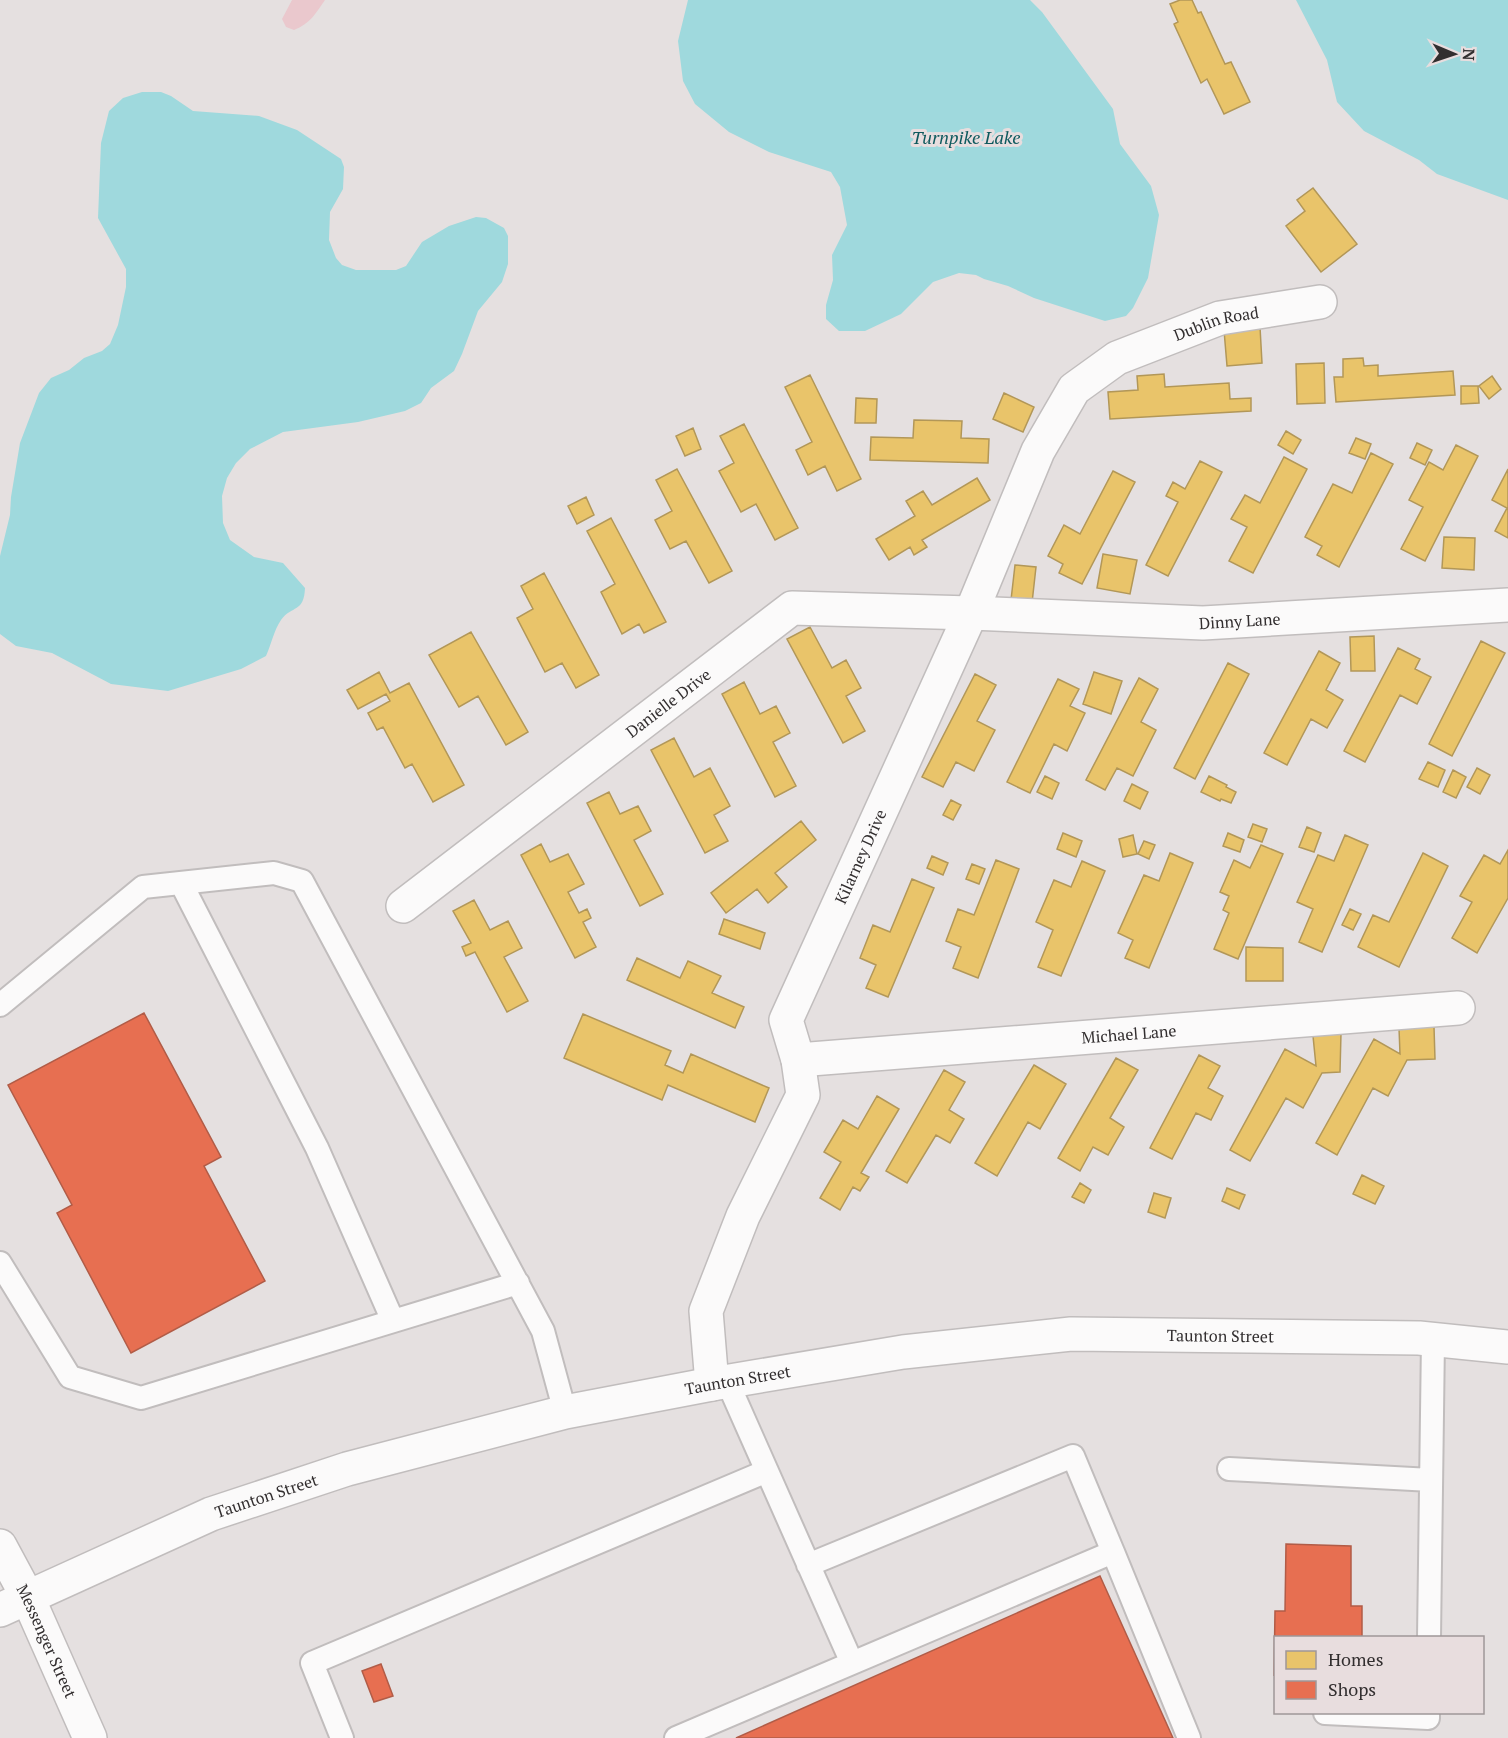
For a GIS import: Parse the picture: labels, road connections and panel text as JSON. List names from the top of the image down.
{
  "streets": {
    "street": [
      "Dublin Road",
      "Dinny Lane",
      "Danielle Drive",
      "Kilarney Drive",
      "Michael Lane",
      "Taunton Street",
      "Messenger Street"
    ]
  },
  "crossings": [
    ["Dublin Road", "Kilarney Drive"],
    ["Dinny Lane", "Danielle Drive"],
    ["Dinny Lane", "Kilarney Drive"],
    ["Danielle Drive", "Kilarney Drive"],
    ["Kilarney Drive", "Michael Lane"],
    ["Kilarney Drive", "Taunton Street"],
    ["Taunton Street", "Messenger Street"]
  ],
  "water": ["Turnpike Lake"],
  "legend": ["Homes", "Shops"],
  "north": "right"
}
